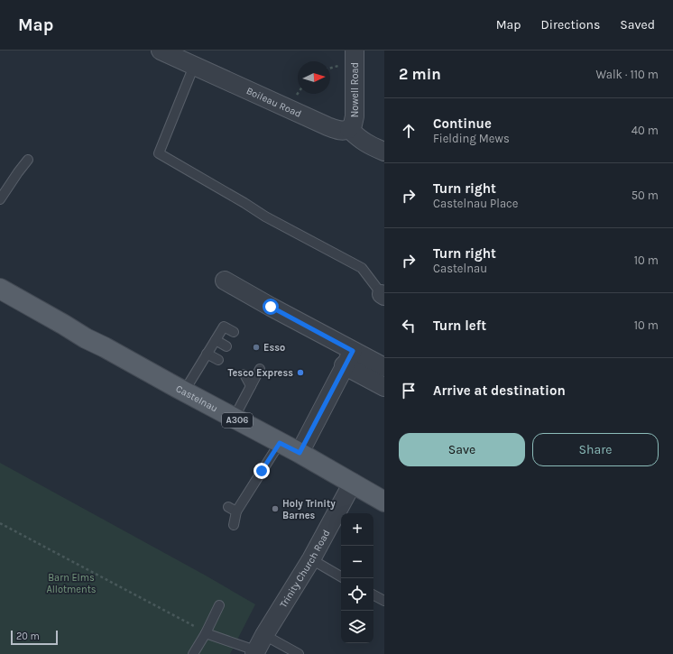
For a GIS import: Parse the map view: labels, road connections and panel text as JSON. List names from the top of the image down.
{
  "streets": {
    "main road": ["Castelnau", "A306"],
    "street": ["Nowell Road", "Boileau Road", "Trinity Church Road"]
  },
  "crossings": [
    ["Nowell Road", "Boileau Road"],
    ["Castelnau", "Trinity Church Road"]
  ],
  "parks": ["Barn Elms Allotments"],
  "places": ["Esso", "Tesco Express", "Holy Trinity Barnes"],
  "scale_bar": "20 m",
  "north": "right",
  "page": {
    "header": "Map",
    "nav": ["Map", "Directions", "Saved"],
    "heading": ["2 min", "Walk · 110 m"],
    "list": [
      ["Continue", "Fielding Mews", "40 m"],
      ["Turn right", "Castelnau Place", "50 m"],
      ["Turn right", "Castelnau", "10 m"],
      ["Turn left", "10 m"],
      "Arrive at destination"
    ],
    "buttons": ["Save", "Share"],
    "map_buttons": ["+", "−"],
    "scale": "20 m"
  }
}
